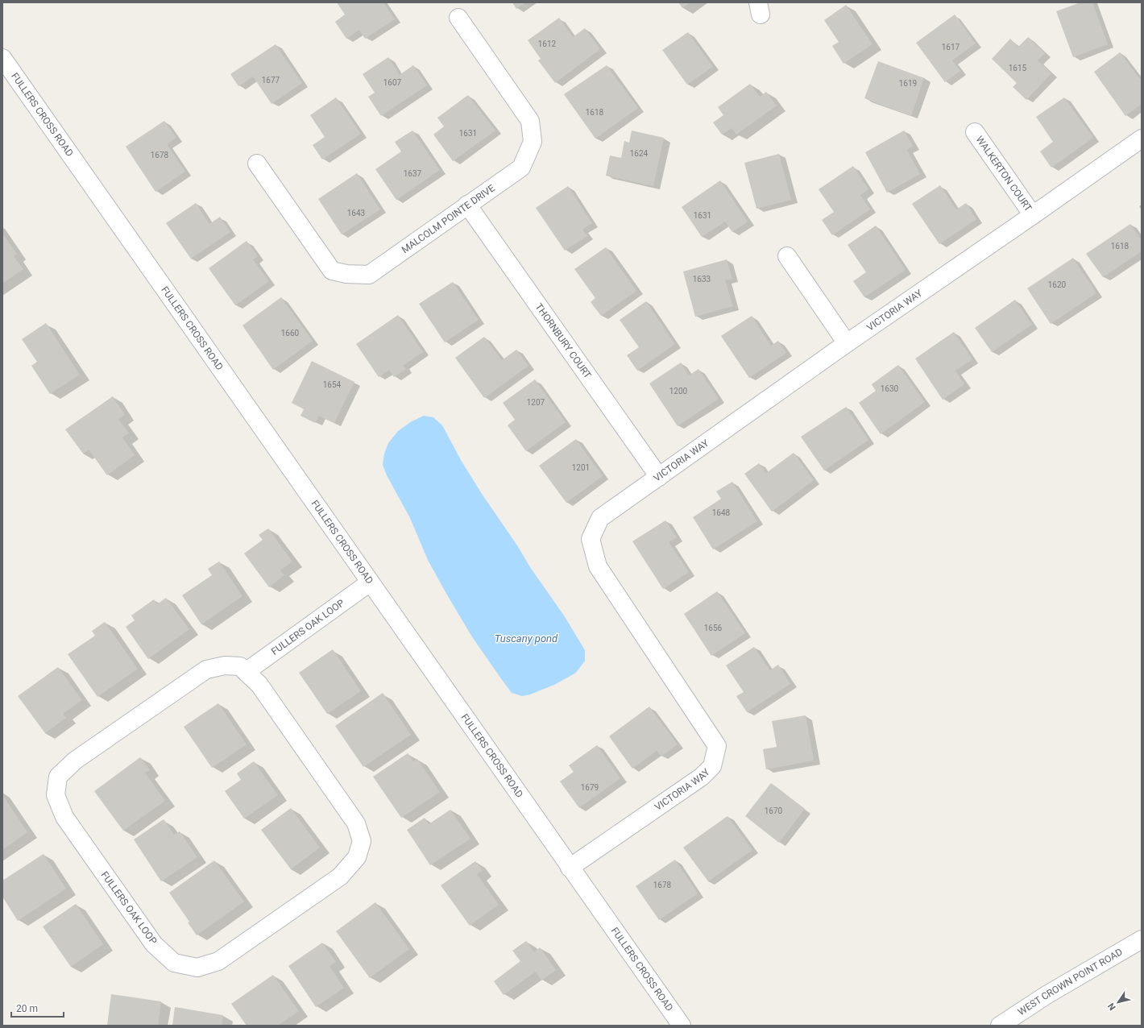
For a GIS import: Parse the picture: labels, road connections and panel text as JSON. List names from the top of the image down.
{
  "streets": {
    "street": [
      "FULLERS CROSS ROAD",
      "WALKERTON COURT",
      "MALCOLM POINTE DRIVE",
      "VICTORIA WAY",
      "THORNBURY COURT",
      "FULLERS OAK LOOP",
      "WEST CROWN POINT ROAD"
    ]
  },
  "crossings": [
    ["FULLERS CROSS ROAD", "VICTORIA WAY"],
    ["FULLERS CROSS ROAD", "FULLERS OAK LOOP"],
    ["WALKERTON COURT", "VICTORIA WAY"],
    ["MALCOLM POINTE DRIVE", "THORNBURY COURT"],
    ["VICTORIA WAY", "THORNBURY COURT"]
  ],
  "water": ["Tuscany pond"],
  "house_numbers": [
    "1612",
    "1617",
    "1615",
    "1677",
    "1607",
    "1619",
    "1618",
    "1631",
    "1624",
    "1678",
    "1637",
    "1643",
    "1631",
    "1618",
    "1633",
    "1620",
    "1660",
    "1654",
    "1630",
    "1200",
    "1207",
    "1201",
    "1648",
    "1656",
    "1679",
    "1670",
    "1678"
  ],
  "scale_bar": "20 m",
  "north": "bottom left"
}
